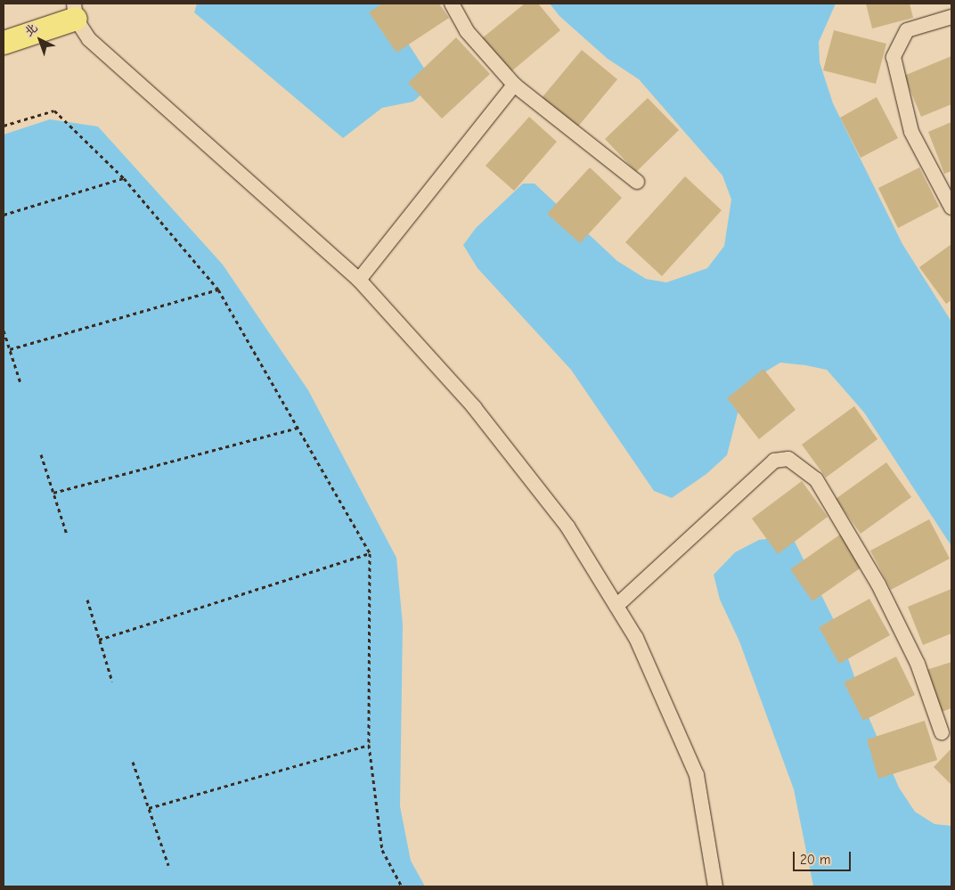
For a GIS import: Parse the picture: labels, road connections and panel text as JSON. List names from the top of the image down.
{
  "scale_bar": "20 m",
  "north": "top left"
}
